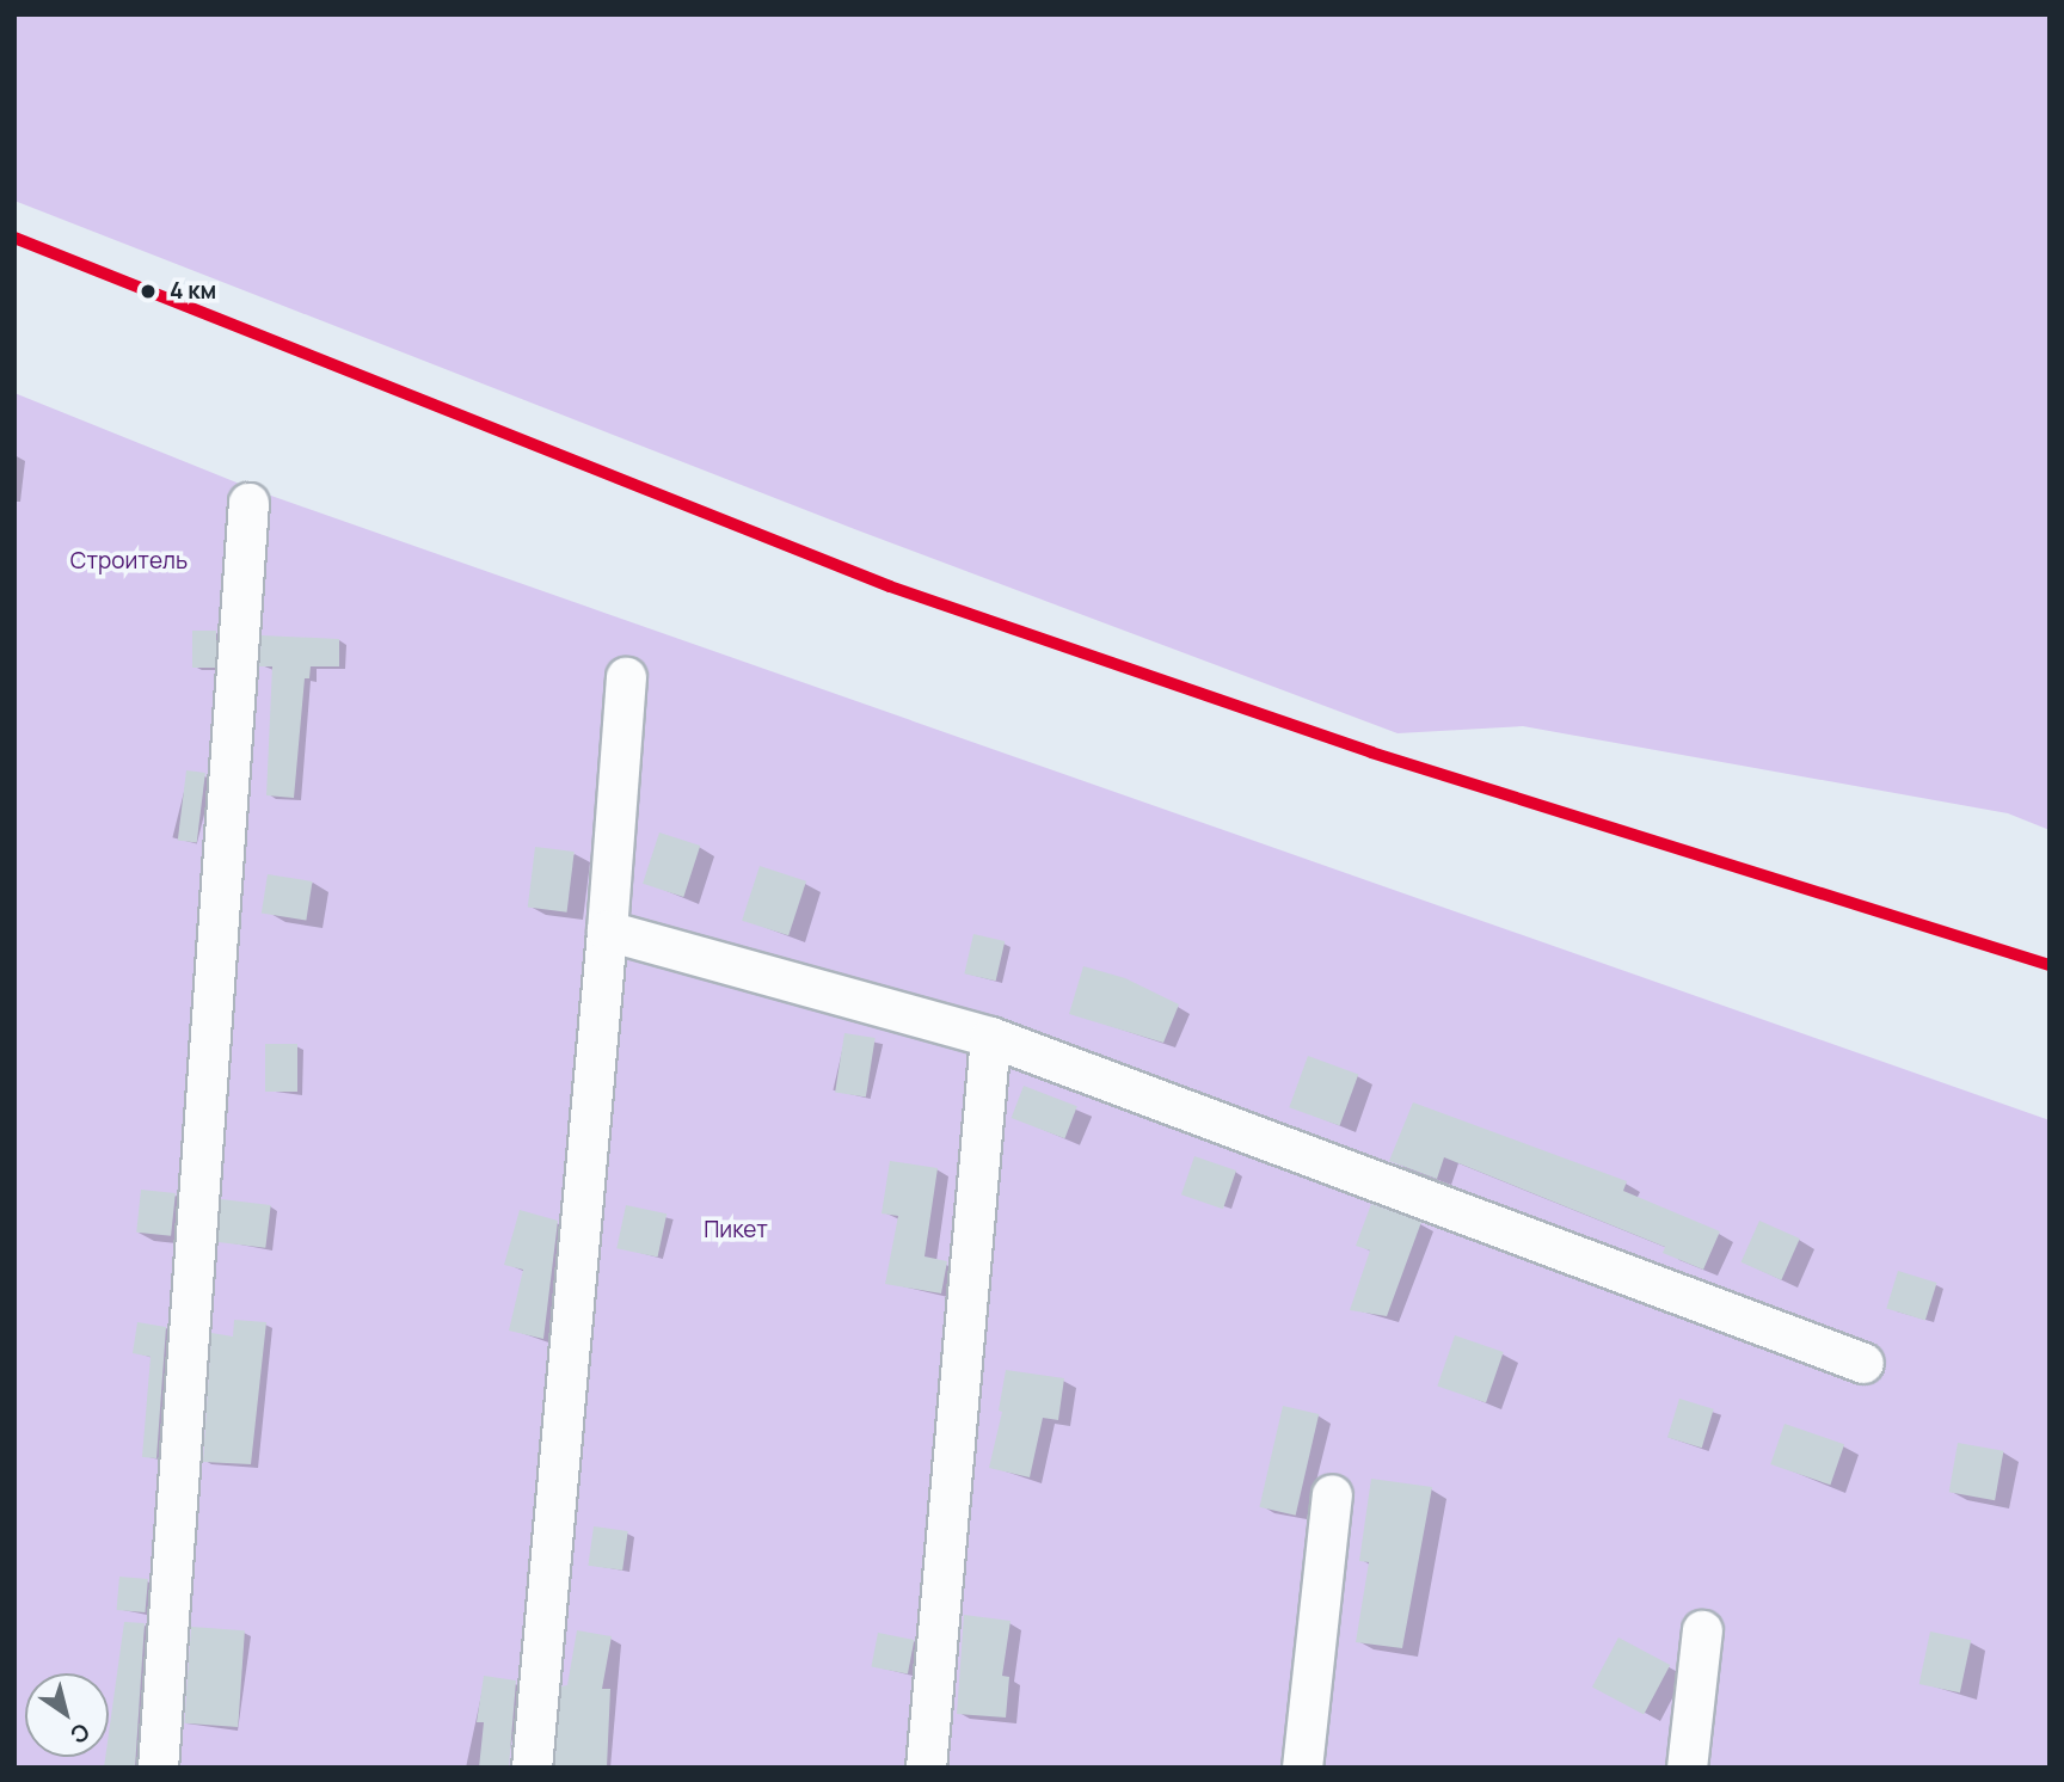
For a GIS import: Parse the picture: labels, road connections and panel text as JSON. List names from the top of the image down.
{
  "parks": ["Строитель", "Пикет"],
  "places": ["4 км"],
  "north": "bottom right"
}
